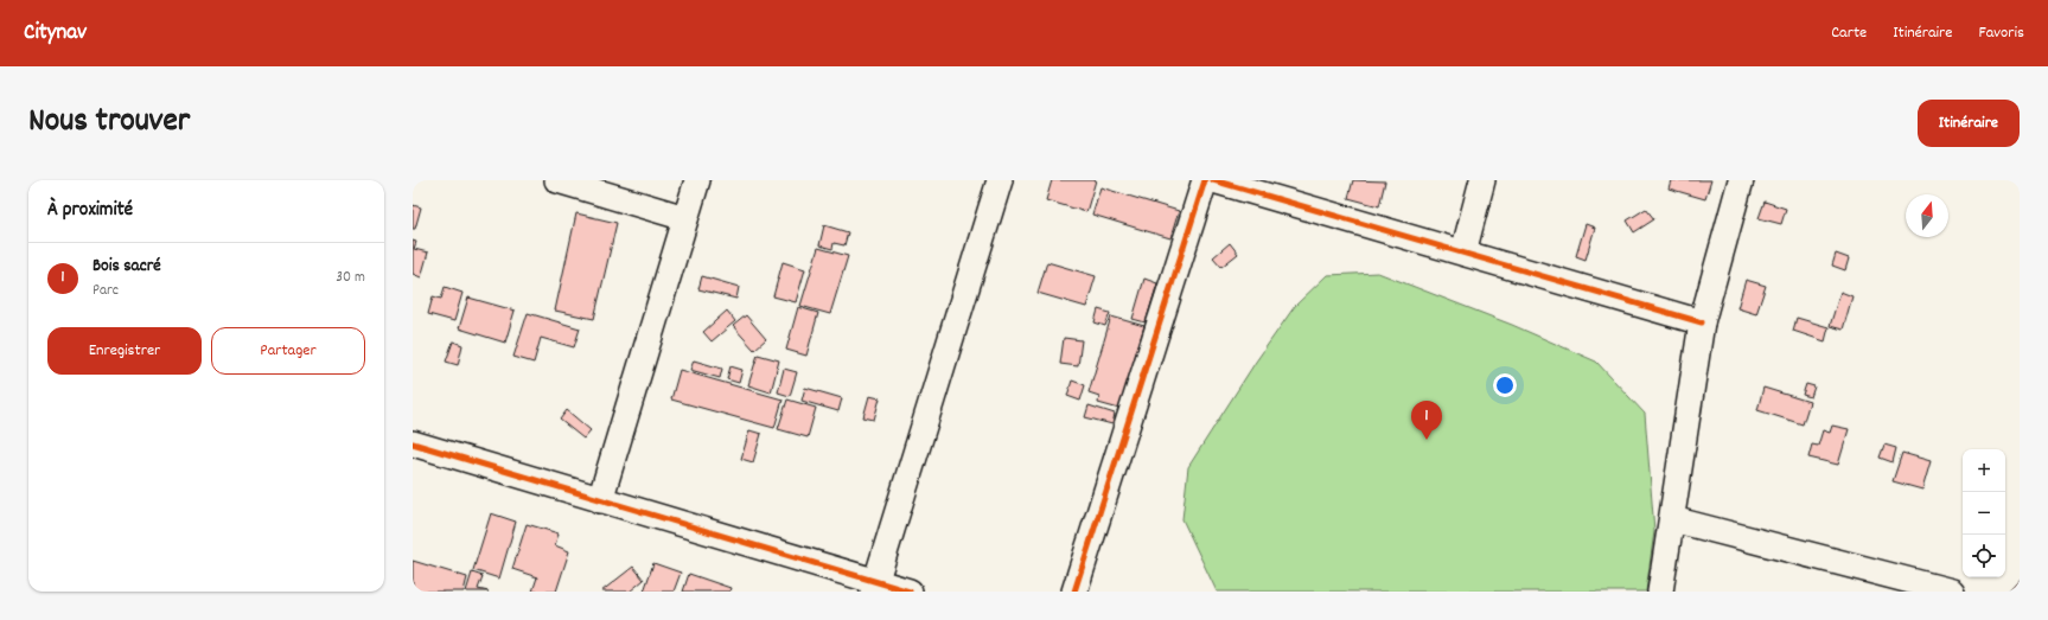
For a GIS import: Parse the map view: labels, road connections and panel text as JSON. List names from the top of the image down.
{
  "north": "top",
  "page": {
    "header": "Citynav",
    "nav": ["Carte", "Itinéraire", "Favoris"],
    "title": "Nous trouver",
    "buttons": [
      "Itinéraire",
      ["Enregistrer", "Partager"]
    ],
    "heading": "À proximité",
    "list": [
      {
        "mark": "1",
        "name": "Bois sacré",
        "note": "Parc",
        "value": "30 m"
      }
    ],
    "pins": "1",
    "map_buttons": ["+", "−"]
  }
}
